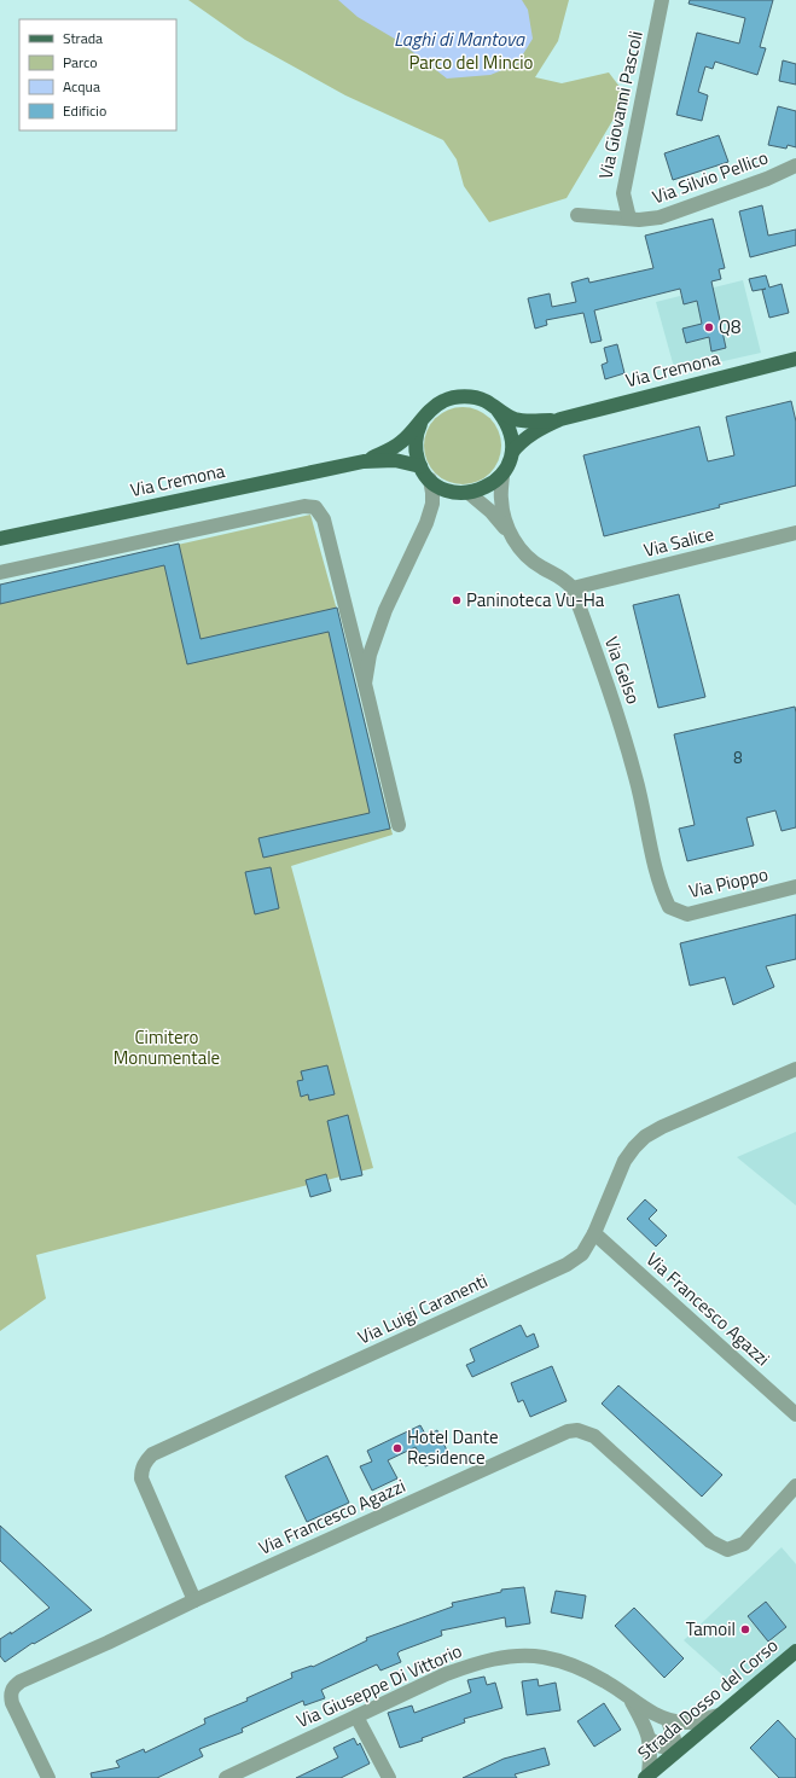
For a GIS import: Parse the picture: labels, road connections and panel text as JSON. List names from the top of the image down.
{
  "streets": {
    "main road": ["Via Cremona", "Strada Dosso del Corso"],
    "street": [
      "Via Giovanni Pascoli",
      "Via Silvio Pellico",
      "Via Salice",
      "Via Gelso",
      "Via Pioppo",
      "Via Luigi Caranenti",
      "Via Francesco Agazzi",
      "Via Giuseppe Di Vittorio"
    ]
  },
  "crossings": [
    ["Via Giovanni Pascoli", "Via Silvio Pellico"],
    ["Via Salice", "Via Gelso"],
    ["Via Gelso", "Via Pioppo"],
    ["Via Luigi Caranenti", "Via Francesco Agazzi"]
  ],
  "water": ["Laghi di Mantova"],
  "parks": ["Parco del Mincio", "Cimitero Monumentale"],
  "places": [
    "Q8",
    "Paninoteca Vu-Ha",
    "Hotel Dante Residence",
    "Tamoil"
  ],
  "house_numbers": ["8"],
  "legend": [
    "Strada",
    "Parco",
    "Acqua",
    "Edificio"
  ]
}
